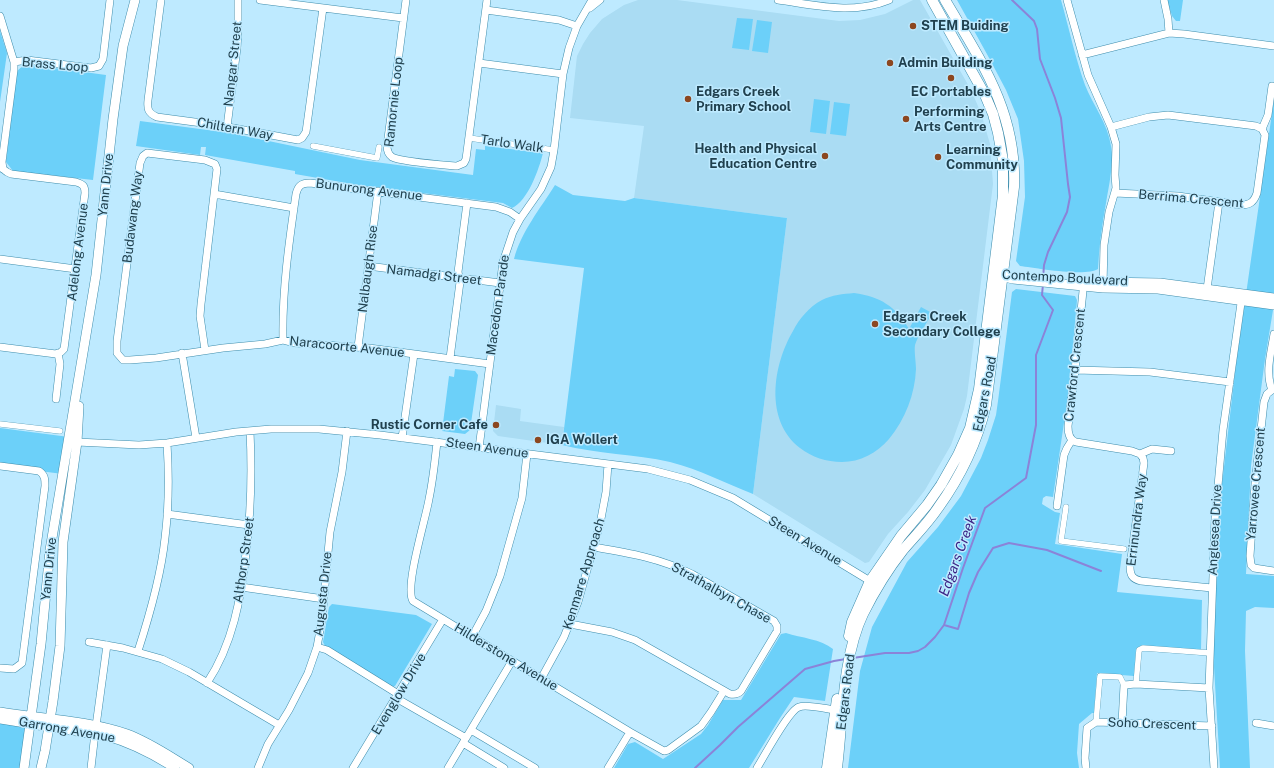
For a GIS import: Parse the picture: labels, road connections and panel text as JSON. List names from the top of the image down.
{
  "streets": {
    "main road": ["Edgars Road"],
    "street": [
      "Nangar Street",
      "Brass Loop",
      "Ramornie Loop",
      "Chiltern Way",
      "Tarlo Walk",
      "Yann Drive",
      "Bunurong Avenue",
      "Berrima Crescent",
      "Budawang Way",
      "Adelong Avenue",
      "Nalbaugh Rise",
      "Namadgi Street",
      "Contempo Boulevard",
      "Macedon Parade",
      "Naracoorte Avenue",
      "Crawford Crescent",
      "Steen Avenue",
      "Yarrowee Crescent",
      "Errinundra Way",
      "Anglesea Drive",
      "Althorp Street",
      "Kenmare Approach",
      "Strathalbyn Chase",
      "Augusta Drive",
      "Hilderstone Avenue",
      "Evenglow Drive",
      "Soho Crescent",
      "Garrong Avenue"
    ]
  },
  "crossings": [
    ["Nangar Street", "Chiltern Way"],
    ["Ramornie Loop", "Tarlo Walk"],
    ["Tarlo Walk", "Macedon Parade"],
    ["Yann Drive", "Steen Avenue"],
    ["Yann Drive", "Garrong Avenue"],
    ["Bunurong Avenue", "Nalbaugh Rise"],
    ["Bunurong Avenue", "Macedon Parade"],
    ["Bunurong Avenue", "Naracoorte Avenue"],
    ["Budawang Way", "Naracoorte Avenue"],
    ["Nalbaugh Rise", "Namadgi Street"],
    ["Nalbaugh Rise", "Naracoorte Avenue"],
    ["Namadgi Street", "Macedon Parade"],
    ["Contempo Boulevard", "Crawford Crescent"],
    ["Contempo Boulevard", "Edgars Road"],
    ["Contempo Boulevard", "Anglesea Drive"],
    ["Macedon Parade", "Naracoorte Avenue"],
    ["Macedon Parade", "Steen Avenue"],
    ["Crawford Crescent", "Errinundra Way"],
    ["Edgars Road", "Steen Avenue"],
    ["Steen Avenue", "Althorp Street"],
    ["Steen Avenue", "Kenmare Approach"],
    ["Steen Avenue", "Augusta Drive"],
    ["Steen Avenue", "Hilderstone Avenue"],
    ["Errinundra Way", "Anglesea Drive"],
    ["Anglesea Drive", "Soho Crescent"],
    ["Kenmare Approach", "Strathalbyn Chase"],
    ["Kenmare Approach", "Hilderstone Avenue"],
    ["Strathalbyn Chase", "Hilderstone Avenue"],
    ["Hilderstone Avenue", "Evenglow Drive"]
  ],
  "water": ["Edgars Creek"],
  "places": [
    "STEM Buiding",
    "Admin Building",
    "EC Portables",
    "Edgars Creek Primary School",
    "Performing Arts Centre",
    "Health and Physical Education Centre",
    "Learning Community",
    "Edgars Creek Secondary College",
    "Rustic Corner Cafe",
    "IGA Wollert"
  ]
}
